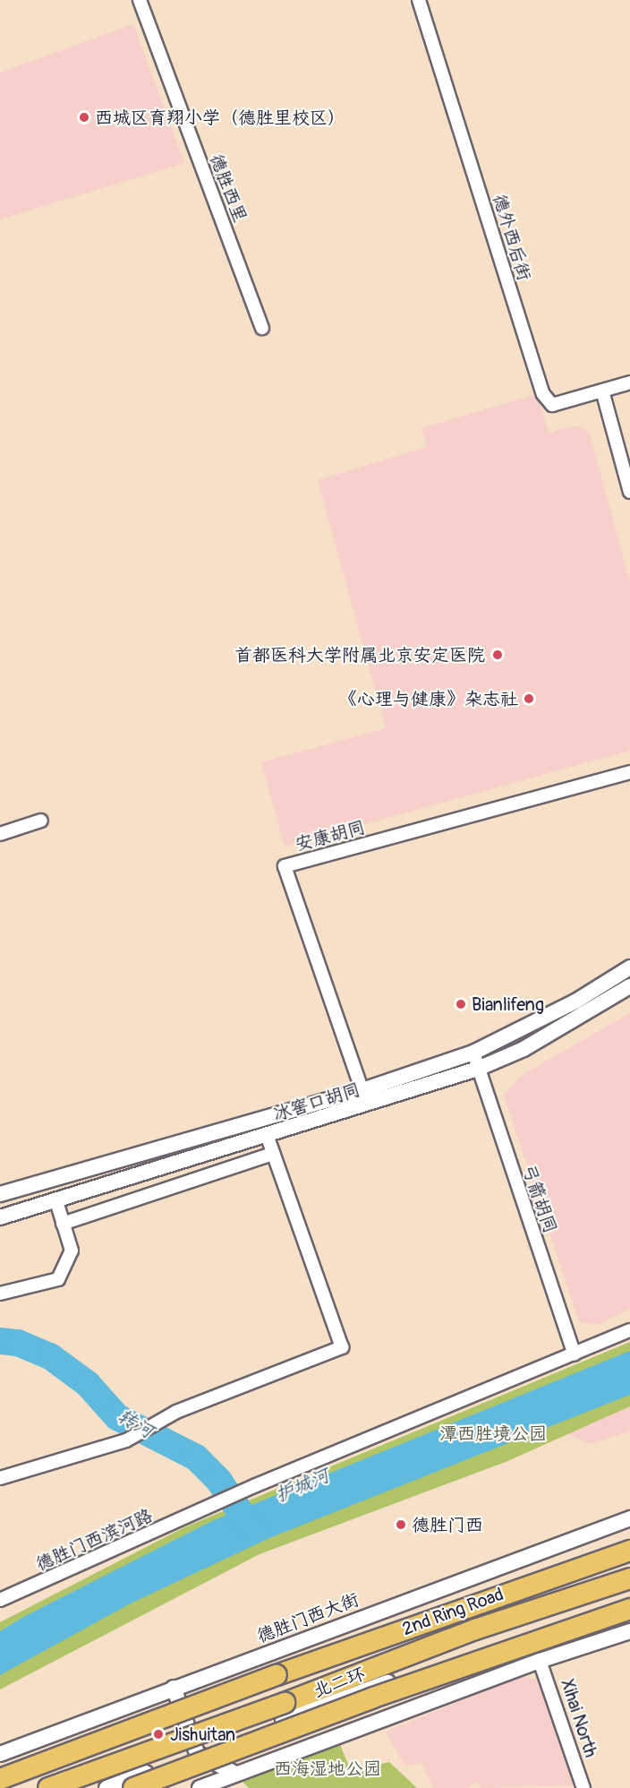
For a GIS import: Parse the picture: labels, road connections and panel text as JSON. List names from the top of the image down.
{
  "streets": {
    "highway": ["2nd Ring Road", "北二环"],
    "street": [
      "德胜西里",
      "德外西后街",
      "安康胡同",
      "冰窖口胡同",
      "弓箭胡同",
      "德胜门西滨河路",
      "德胜门西大街",
      "Xihai North"
    ]
  },
  "crossings": [
    ["安康胡同", "冰窖口胡同"],
    ["冰窖口胡同", "弓箭胡同"],
    ["弓箭胡同", "德胜门西滨河路"]
  ],
  "water": ["转河", "护城河"],
  "parks": ["潭西胜境公园", "西海湿地公园"],
  "places": [
    "西城区育翔小学（德胜里校区）",
    "首都医科大学附属北京安定医院",
    "《心理与健康》杂志社",
    "Bianlifeng",
    "德胜门西",
    "Jishuitan"
  ]
}
